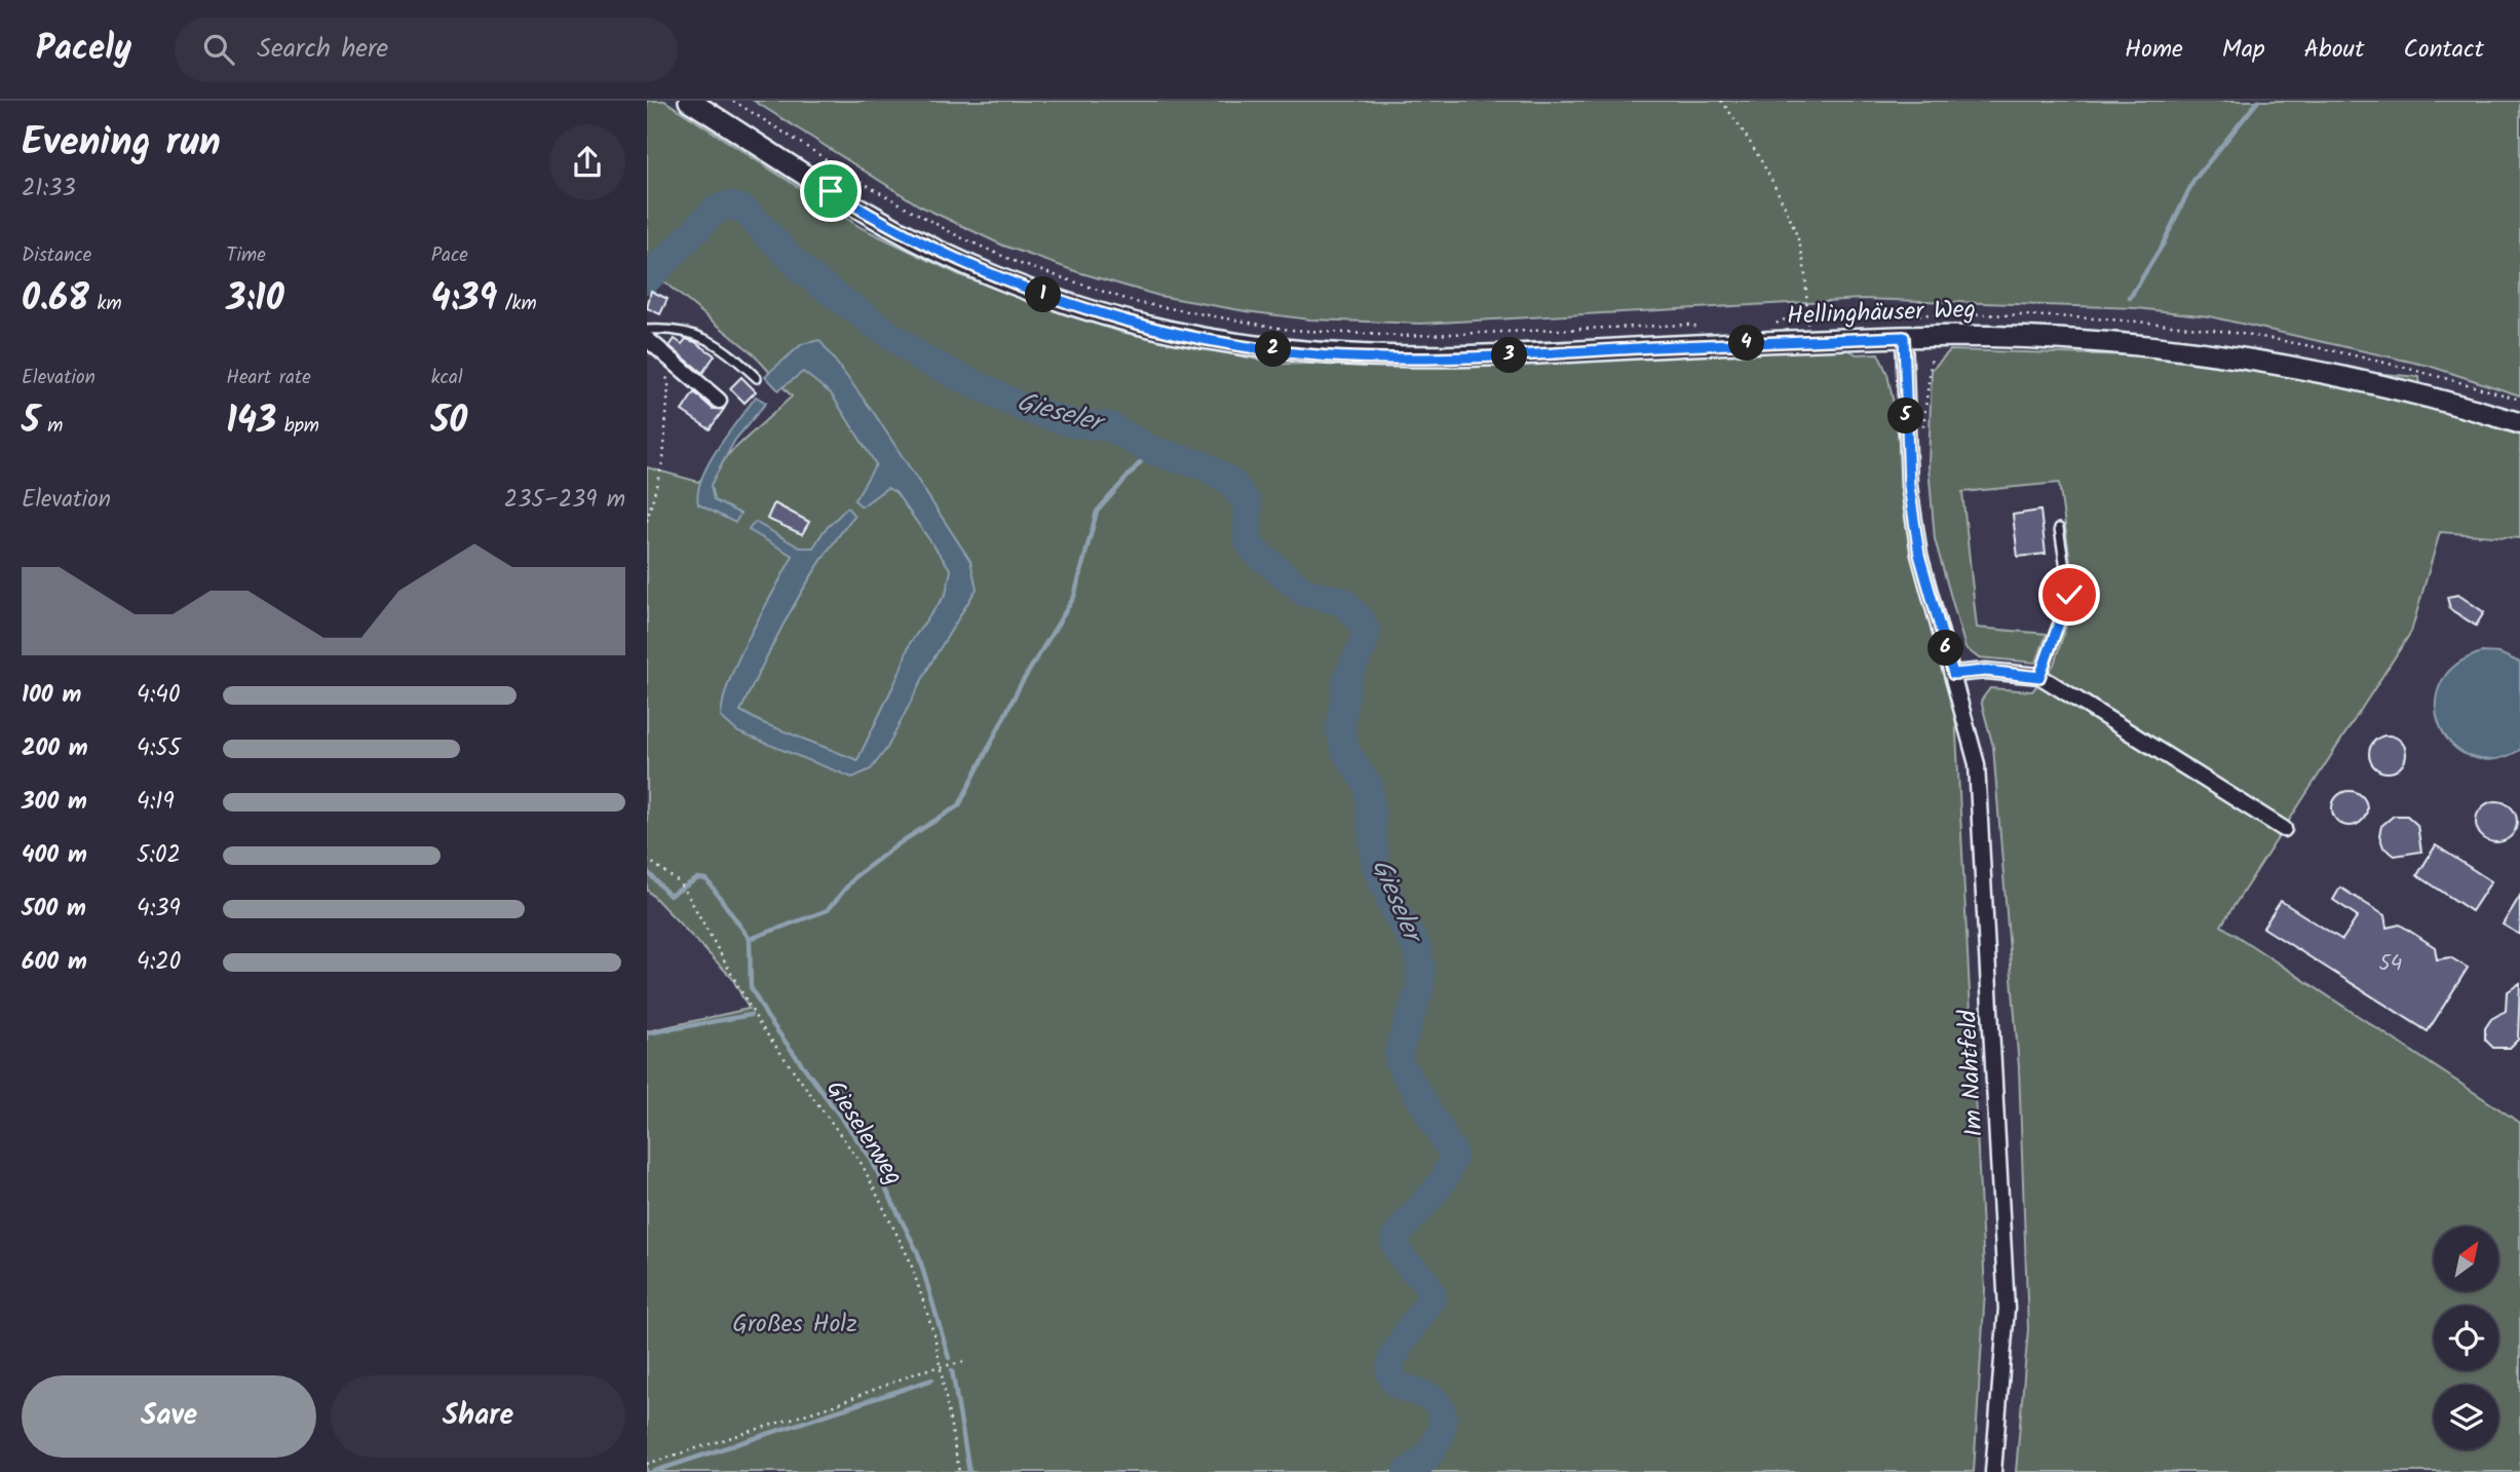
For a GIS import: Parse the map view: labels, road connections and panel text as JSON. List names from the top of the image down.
{
  "streets": {
    "street": ["Hellinghäuser Weg", "Im Nahtfeld"],
    "path": ["Gieselerweg"]
  },
  "crossings": [
    ["Hellinghäuser Weg", "Im Nahtfeld"]
  ],
  "water": ["Gieseler"],
  "parks": ["Großes Holz"],
  "house_numbers": ["54"],
  "north": "top right",
  "page": {
    "header": "Pacely",
    "search": "Search here",
    "nav": [
      "Home",
      "Map",
      "About",
      "Contact"
    ],
    "heading": ["Evening run", "21:33"],
    "stats": [
      ["Distance", "0.68 km"],
      ["Time", "3:10"],
      ["Pace", "4:39 /km"],
      ["Elevation", "5 m"],
      ["Heart rate", "143 bpm"],
      ["kcal", "50"]
    ],
    "pins": [
      "1",
      "4",
      "2",
      "3",
      "5",
      "6"
    ],
    "chart": ["Elevation", "235–239 m"],
    "list": [
      {
        "name": "100 m",
        "note": "4:40"
      },
      {
        "name": "200 m",
        "note": "4:55"
      },
      {
        "name": "300 m",
        "note": "4:19"
      },
      {
        "name": "400 m",
        "note": "5:02"
      },
      {
        "name": "500 m",
        "note": "4:39"
      },
      {
        "name": "600 m",
        "note": "4:20"
      }
    ],
    "buttons": ["Save", "Share"]
  }
}
